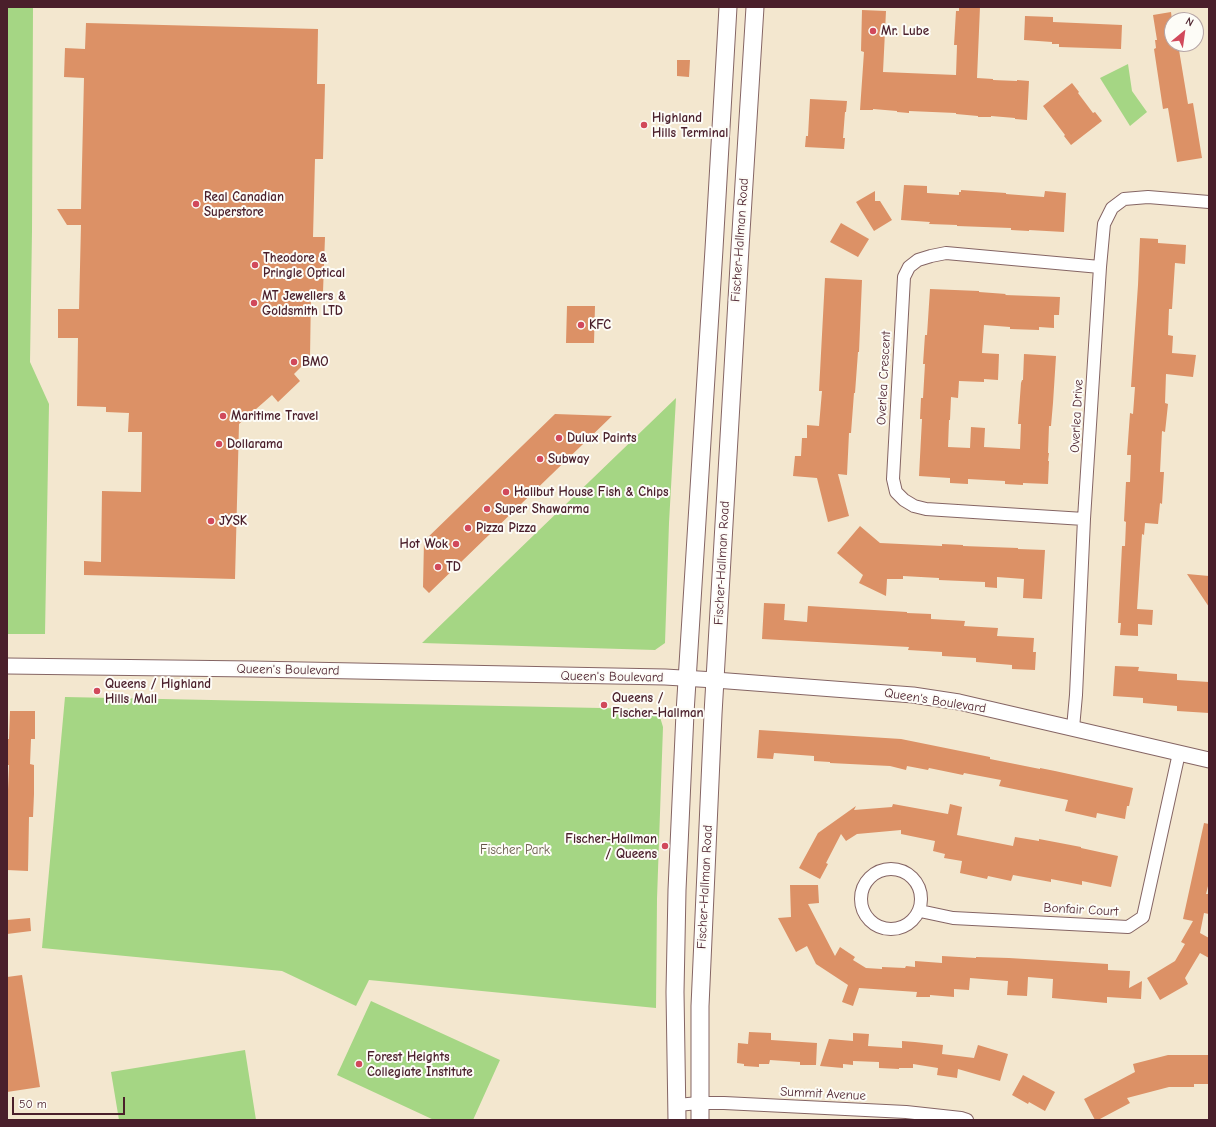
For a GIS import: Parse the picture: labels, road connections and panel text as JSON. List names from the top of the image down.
{
  "streets": {
    "main road": ["Fischer-Hallman Road"],
    "street": [
      "Overlea Crescent",
      "Overlea Drive",
      "Queen's Boulevard",
      "Bonfair Court",
      "Summit Avenue"
    ]
  },
  "crossings": [
    ["Fischer-Hallman Road", "Queen's Boulevard"],
    ["Fischer-Hallman Road", "Summit Avenue"],
    ["Overlea Crescent", "Overlea Drive"],
    ["Overlea Drive", "Queen's Boulevard"],
    ["Queen's Boulevard", "Bonfair Court"]
  ],
  "parks": ["Fischer Park"],
  "places": [
    "Mr. Lube",
    "Highland Hills Terminal",
    "Real Canadian Superstore",
    "Theodore & Pringle Optical",
    "MT Jewellers & Goldsmith LTD",
    "KFC",
    "BMO",
    "Maritime Travel",
    "Dulux Paints",
    "Dollarama",
    "Subway",
    "Halibut House Fish & Chips",
    "Super Shawarma",
    "JYSK",
    "Pizza Pizza",
    "Hot Wok",
    "TD",
    "Queens / Highland Hills Mall",
    "Queens / Fischer-Hallman",
    "Fischer-Hallman / Queens",
    "Forest Heights Collegiate Institute"
  ],
  "scale_bar": "50 m",
  "north": "top right"
}
